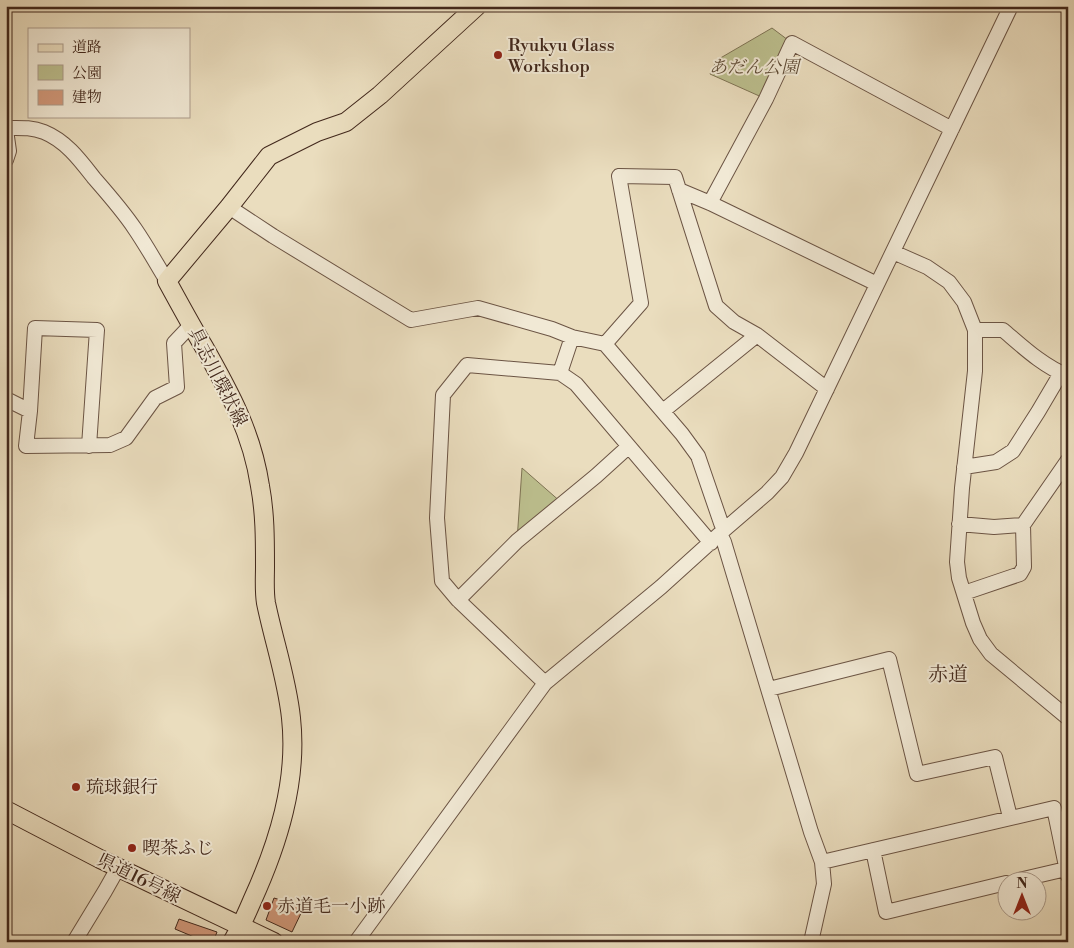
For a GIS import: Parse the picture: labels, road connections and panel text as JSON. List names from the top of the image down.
{
  "streets": {
    "main road": ["具志川環状線", "県道16号線"]
  },
  "crossings": [
    ["具志川環状線", "県道16号線"]
  ],
  "districts": ["赤道"],
  "parks": ["あだん公園"],
  "places": [
    "Ryukyu Glass Workshop",
    "琉球銀行",
    "喫茶ふじ",
    "赤道毛一小跡"
  ],
  "legend": ["道路", "公園", "建物"],
  "north": "top"
}
